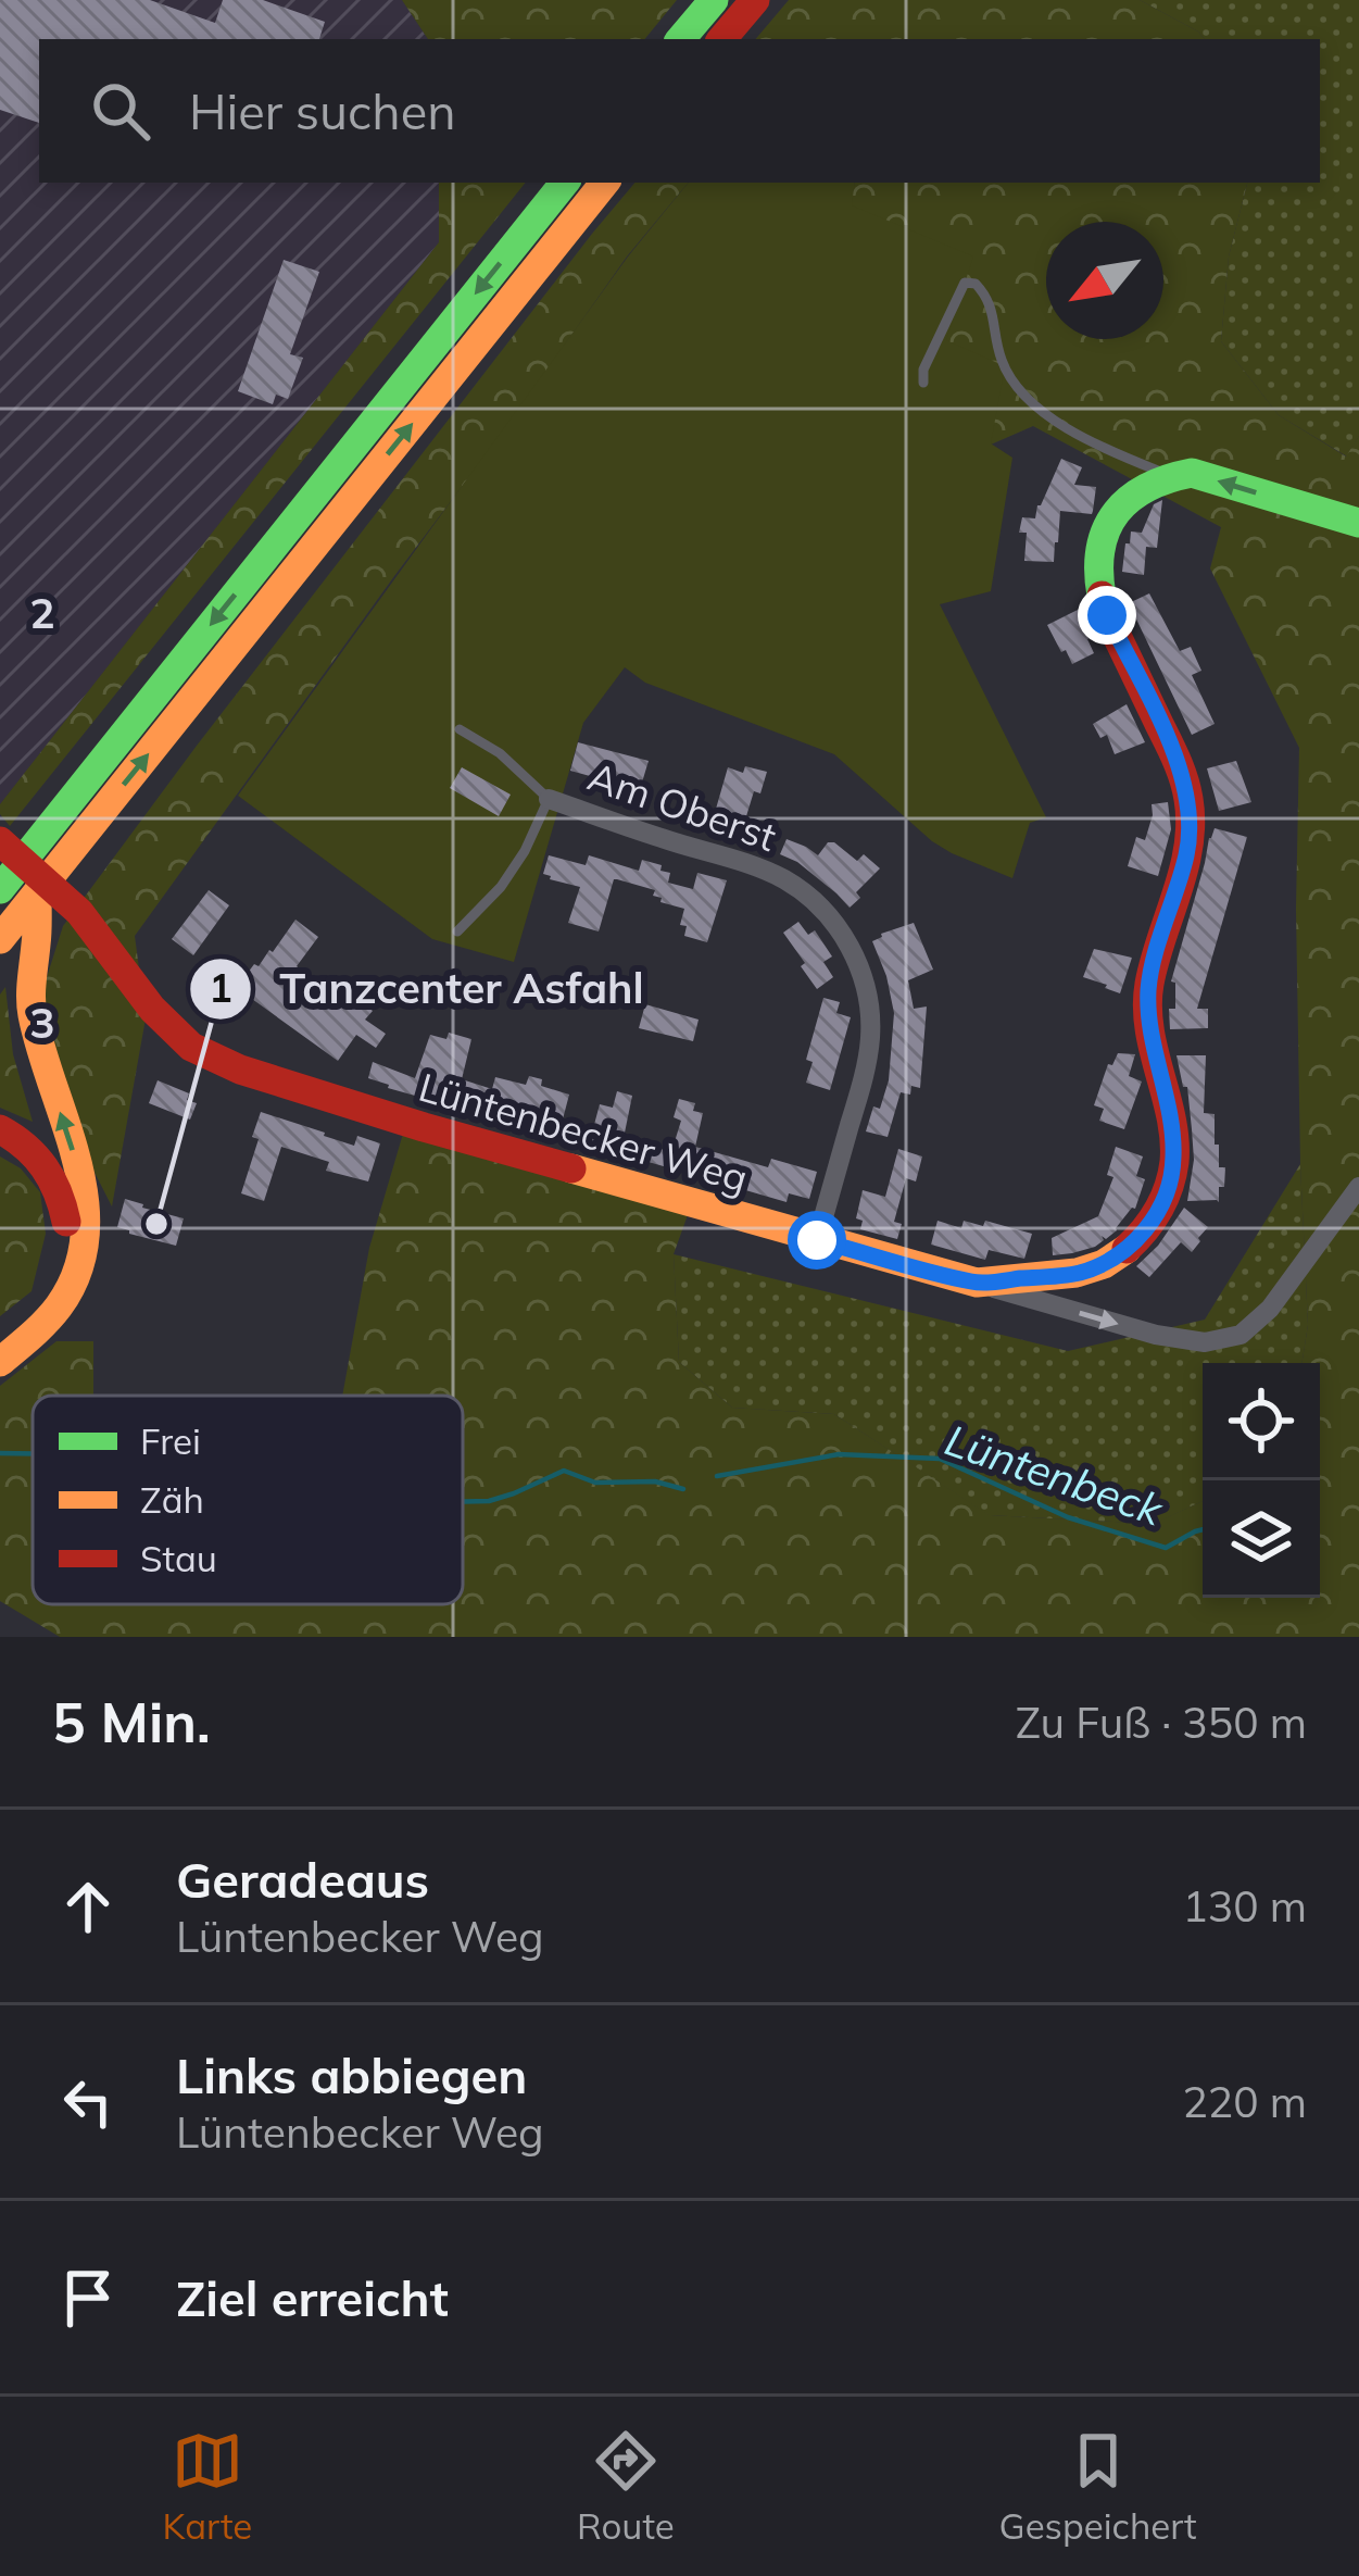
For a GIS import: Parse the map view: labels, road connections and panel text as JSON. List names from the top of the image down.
{
  "streets": {
    "main road": ["Lüntenbecker Weg"],
    "street": ["Am Oberst"]
  },
  "crossings": [
    ["Am Oberst", "Lüntenbecker Weg"]
  ],
  "water": ["Lüntenbeck"],
  "places": ["Tanzcenter Asfahl"],
  "legend": ["Frei", "Zäh", "Stau"],
  "north": "bottom left",
  "page": {
    "search": "Hier suchen",
    "heading": ["5 Min.", "Zu Fuß · 350 m"],
    "list": [
      ["Geradeaus", "Lüntenbecker Weg", "130 m"],
      ["Links abbiegen", "Lüntenbecker Weg", "220 m"],
      "Ziel erreicht"
    ],
    "nav": ["Karte", "Route", "Gespeichert"]
  },
  "grid": {
    "rows": ["2", "3"]
  }
}
